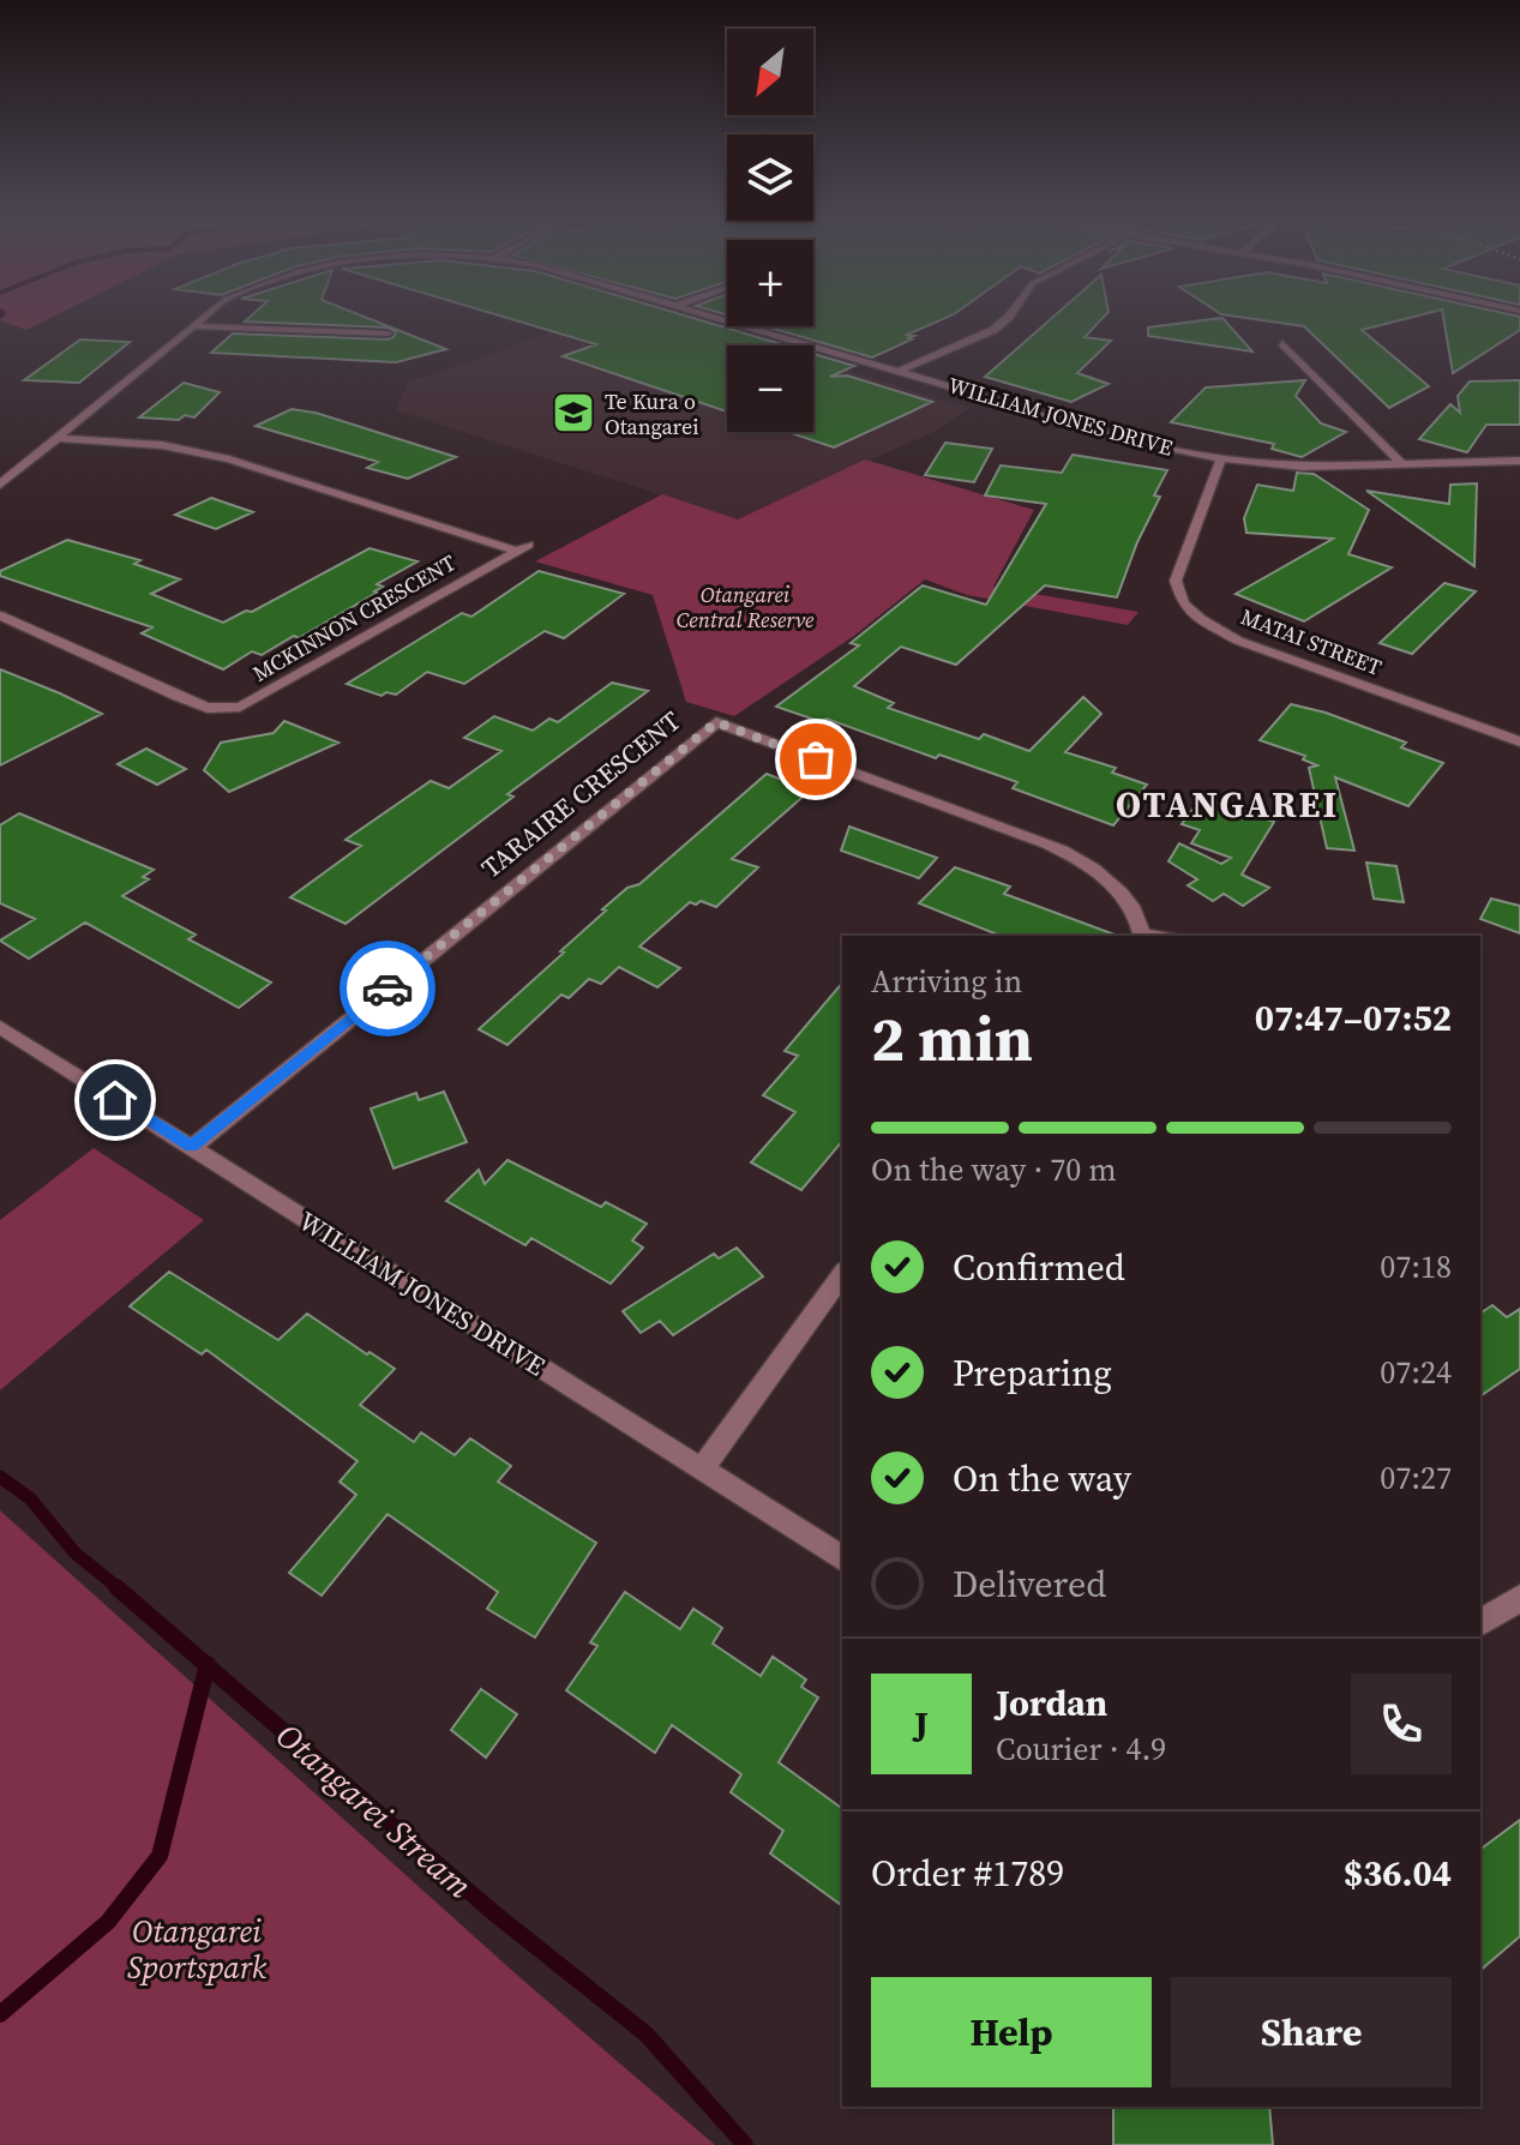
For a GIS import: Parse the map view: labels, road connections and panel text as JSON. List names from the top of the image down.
{
  "streets": {
    "street": [
      "WILLIAM JONES DRIVE",
      "MCKINNON CRESCENT",
      "MATAI STREET",
      "TARAIRE CRESCENT"
    ]
  },
  "crossings": [
    ["WILLIAM JONES DRIVE", "MCKINNON CRESCENT"],
    ["WILLIAM JONES DRIVE", "MATAI STREET"],
    ["WILLIAM JONES DRIVE", "TARAIRE CRESCENT"]
  ],
  "districts": ["OTANGAREI"],
  "water": ["Otangarei Stream"],
  "parks": ["Otangarei Central Reserve", "Otangarei Sportspark"],
  "places": {
    "school or university": ["Te Kura o Otangarei"]
  },
  "north": "bottom left",
  "page": {
    "map_buttons": ["+", "−"],
    "heading": ["2 min", "Arriving in", "07:47–07:52"],
    "panel": [
      "Jordan",
      "Courier · 4.9",
      "Order #1789",
      "$36.04"
    ],
    "bar": "On the way · 70 m",
    "list": [
      ["Confirmed", "07:18"],
      ["Preparing", "07:24"],
      ["On the way", "07:27"],
      "Delivered"
    ],
    "round": "J",
    "buttons": ["Help", "Share"]
  }
}
